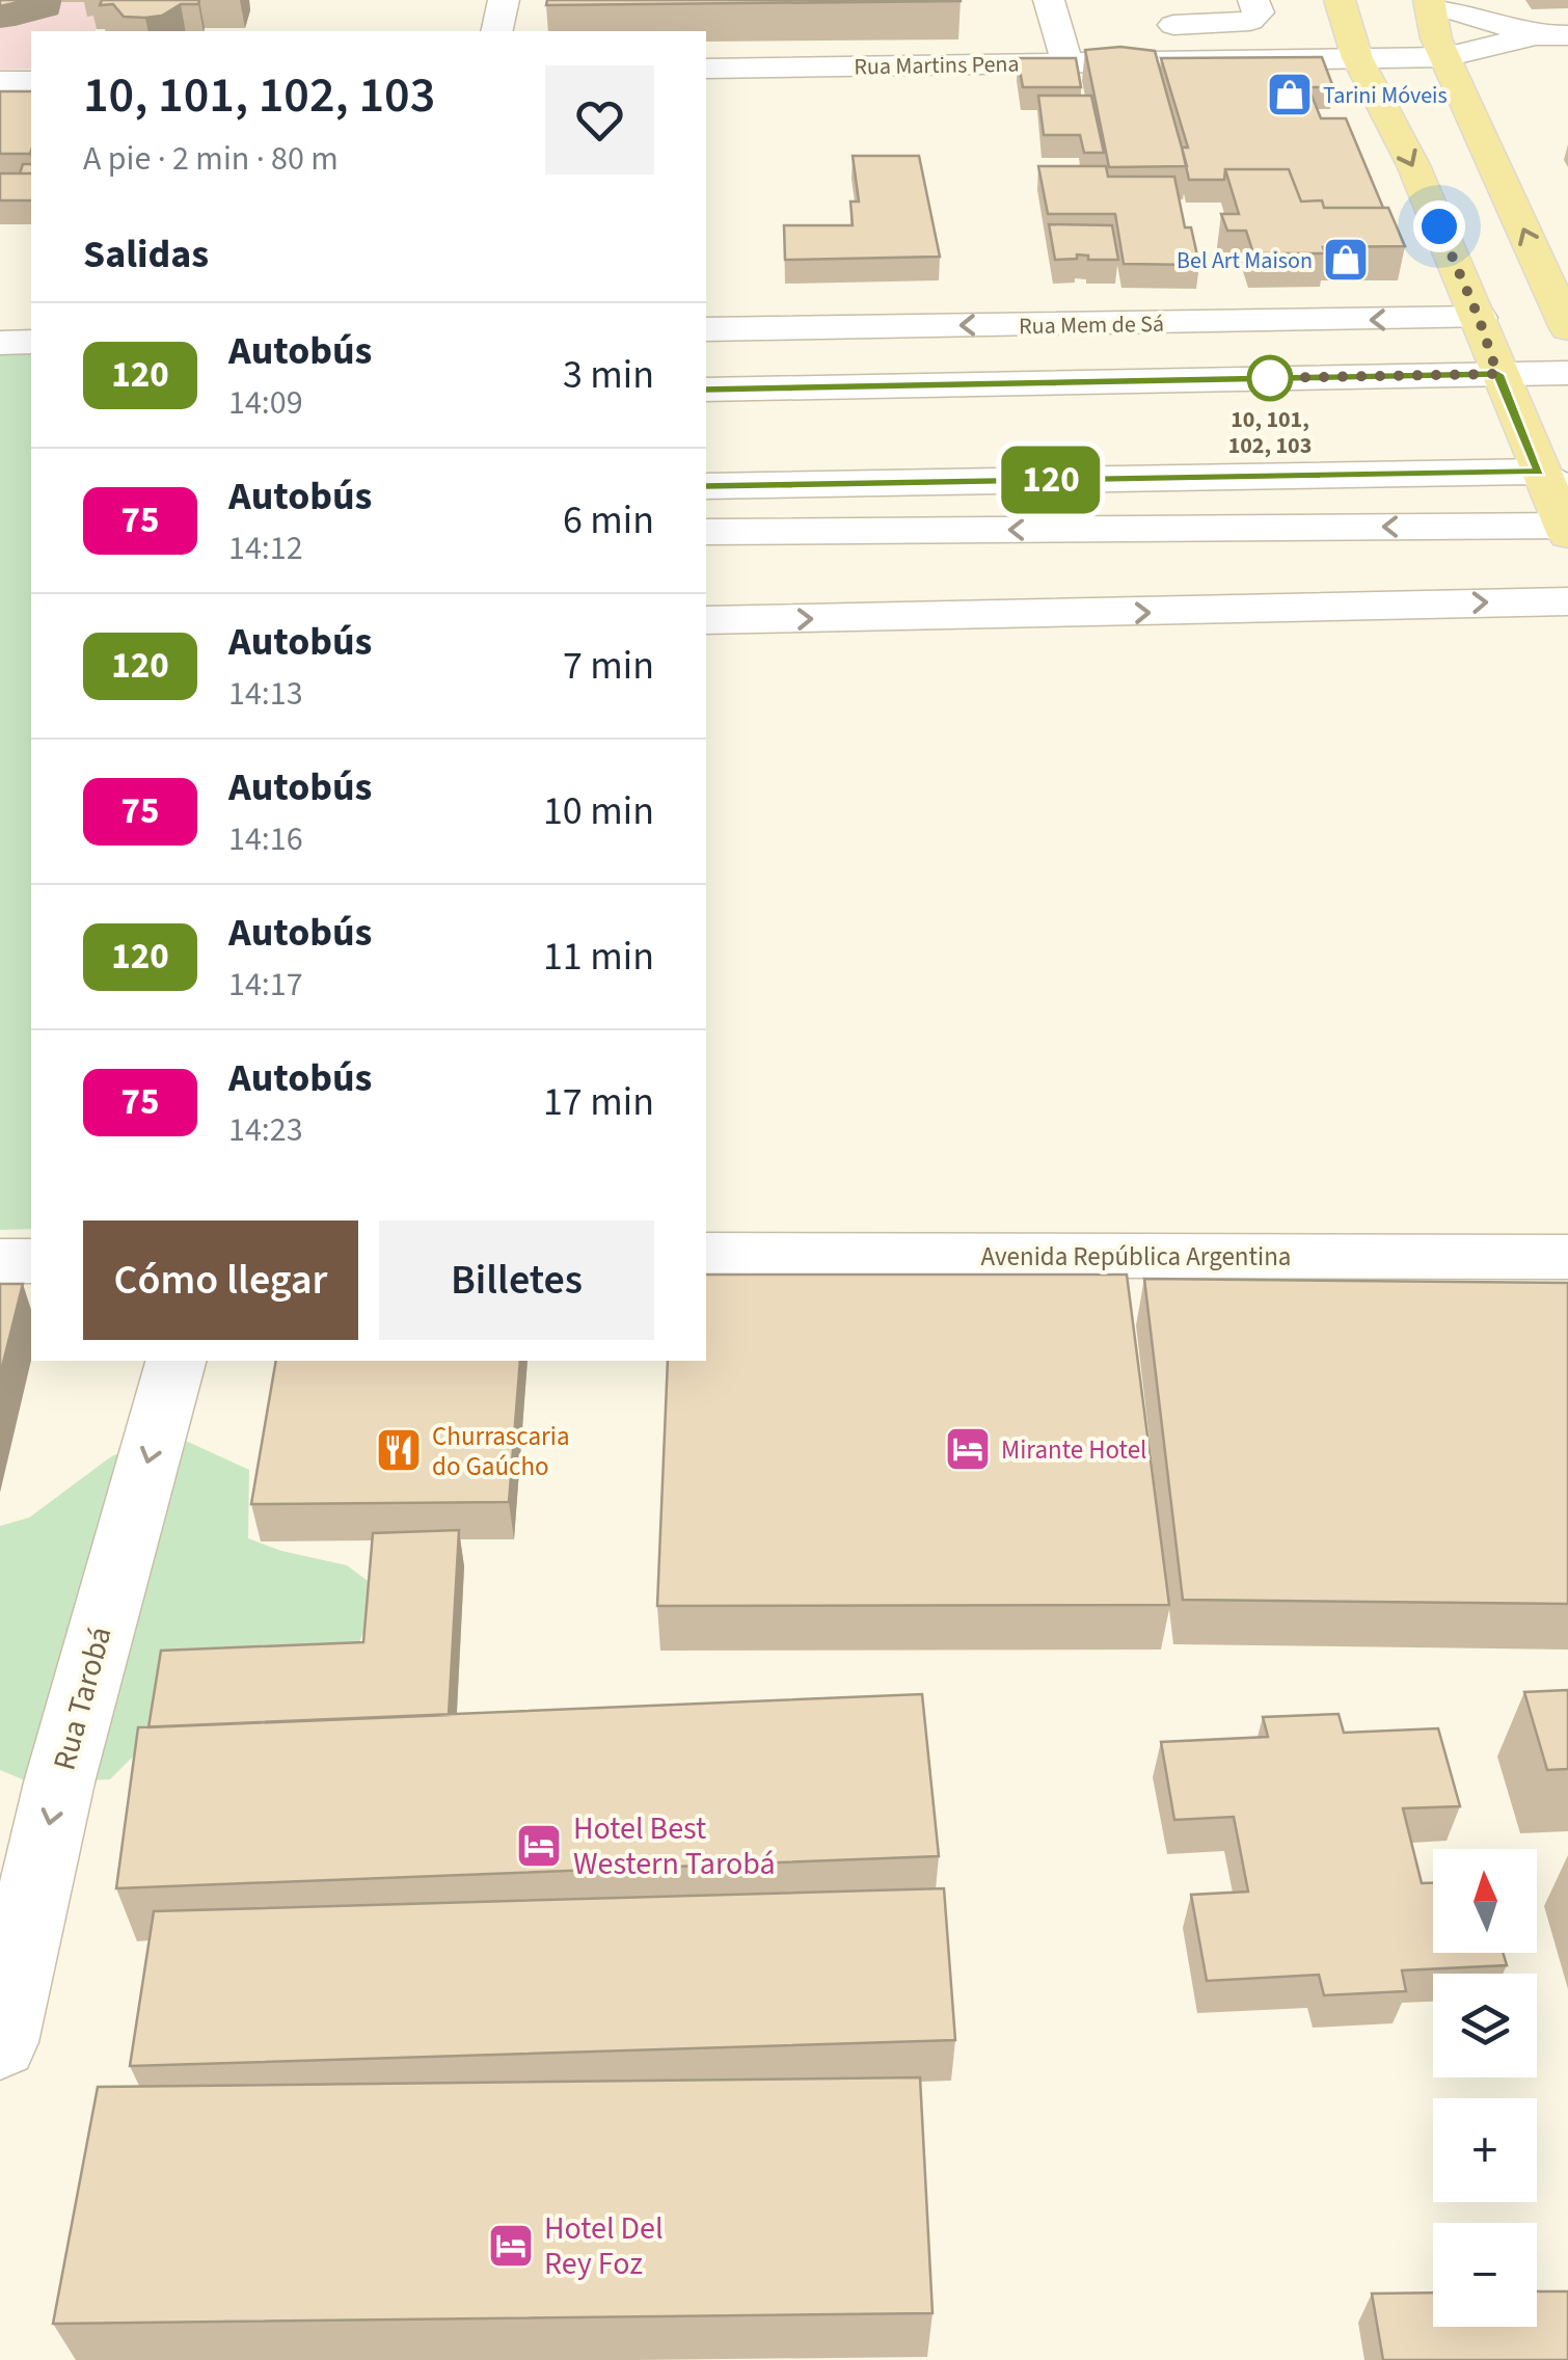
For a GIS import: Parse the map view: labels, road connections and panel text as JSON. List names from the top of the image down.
{
  "streets": {
    "street": [
      "Rua Martins Pena",
      "Rua Mem de Sá",
      "Avenida República Argentina",
      "Rua Tarobá"
    ]
  },
  "one_way": ["Rua Tarobá"],
  "places": {
    "shop": ["Tarini Móveis", "Bel Art Maison"],
    "other": ["10, 101, 102, 103"],
    "hotel": ["Mirante Hotel", "Hotel Best Western Tarobá", "Hotel Del Rey Foz"],
    "restaurant": ["Churrascaria do Gaúcho"]
  },
  "lines": ["bus line 120"],
  "north": "top",
  "page": {
    "on_map": "120",
    "heading": [
      ["10, 101, 102, 103", "A pie · 2 min · 80 m"],
      "Salidas"
    ],
    "list": [
      {
        "mark": "120",
        "name": "Autobús",
        "note": "14:09",
        "value": "3 min"
      },
      {
        "mark": "75",
        "name": "Autobús",
        "note": "14:12",
        "value": "6 min"
      },
      {
        "mark": "120",
        "name": "Autobús",
        "note": "14:13",
        "value": "7 min"
      },
      {
        "mark": "75",
        "name": "Autobús",
        "note": "14:16",
        "value": "10 min"
      },
      {
        "mark": "120",
        "name": "Autobús",
        "note": "14:17",
        "value": "11 min"
      },
      {
        "mark": "75",
        "name": "Autobús",
        "note": "14:23",
        "value": "17 min"
      }
    ],
    "buttons": ["Cómo llegar", "Billetes"],
    "map_buttons": ["+", "−"]
  }
}
